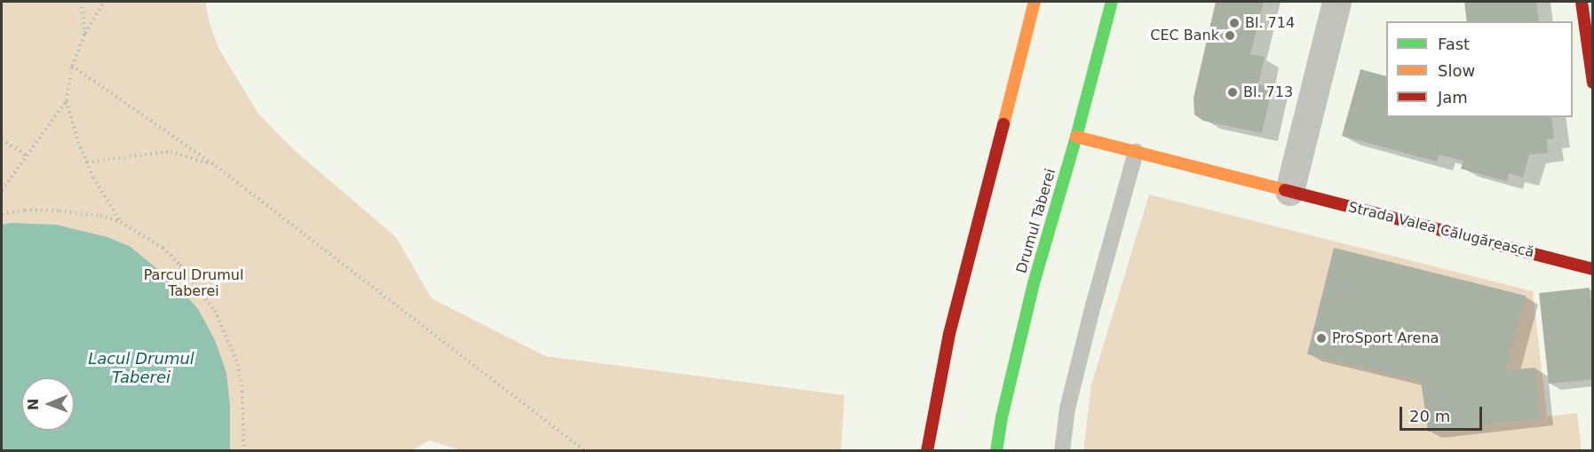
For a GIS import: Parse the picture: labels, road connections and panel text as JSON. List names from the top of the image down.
{
  "streets": {
    "main road": ["Drumul Taberei", "Strada Valea Călugărească"]
  },
  "crossings": [
    ["Drumul Taberei", "Strada Valea Călugărească"]
  ],
  "water": ["Lacul Drumul Taberei"],
  "parks": ["Parcul Drumul Taberei"],
  "places": [
    "Bl. 714",
    "CEC Bank",
    "Bl. 713",
    "ProSport Arena"
  ],
  "legend": ["Fast", "Slow", "Jam"],
  "scale_bar": "20 m",
  "north": "left"
}
